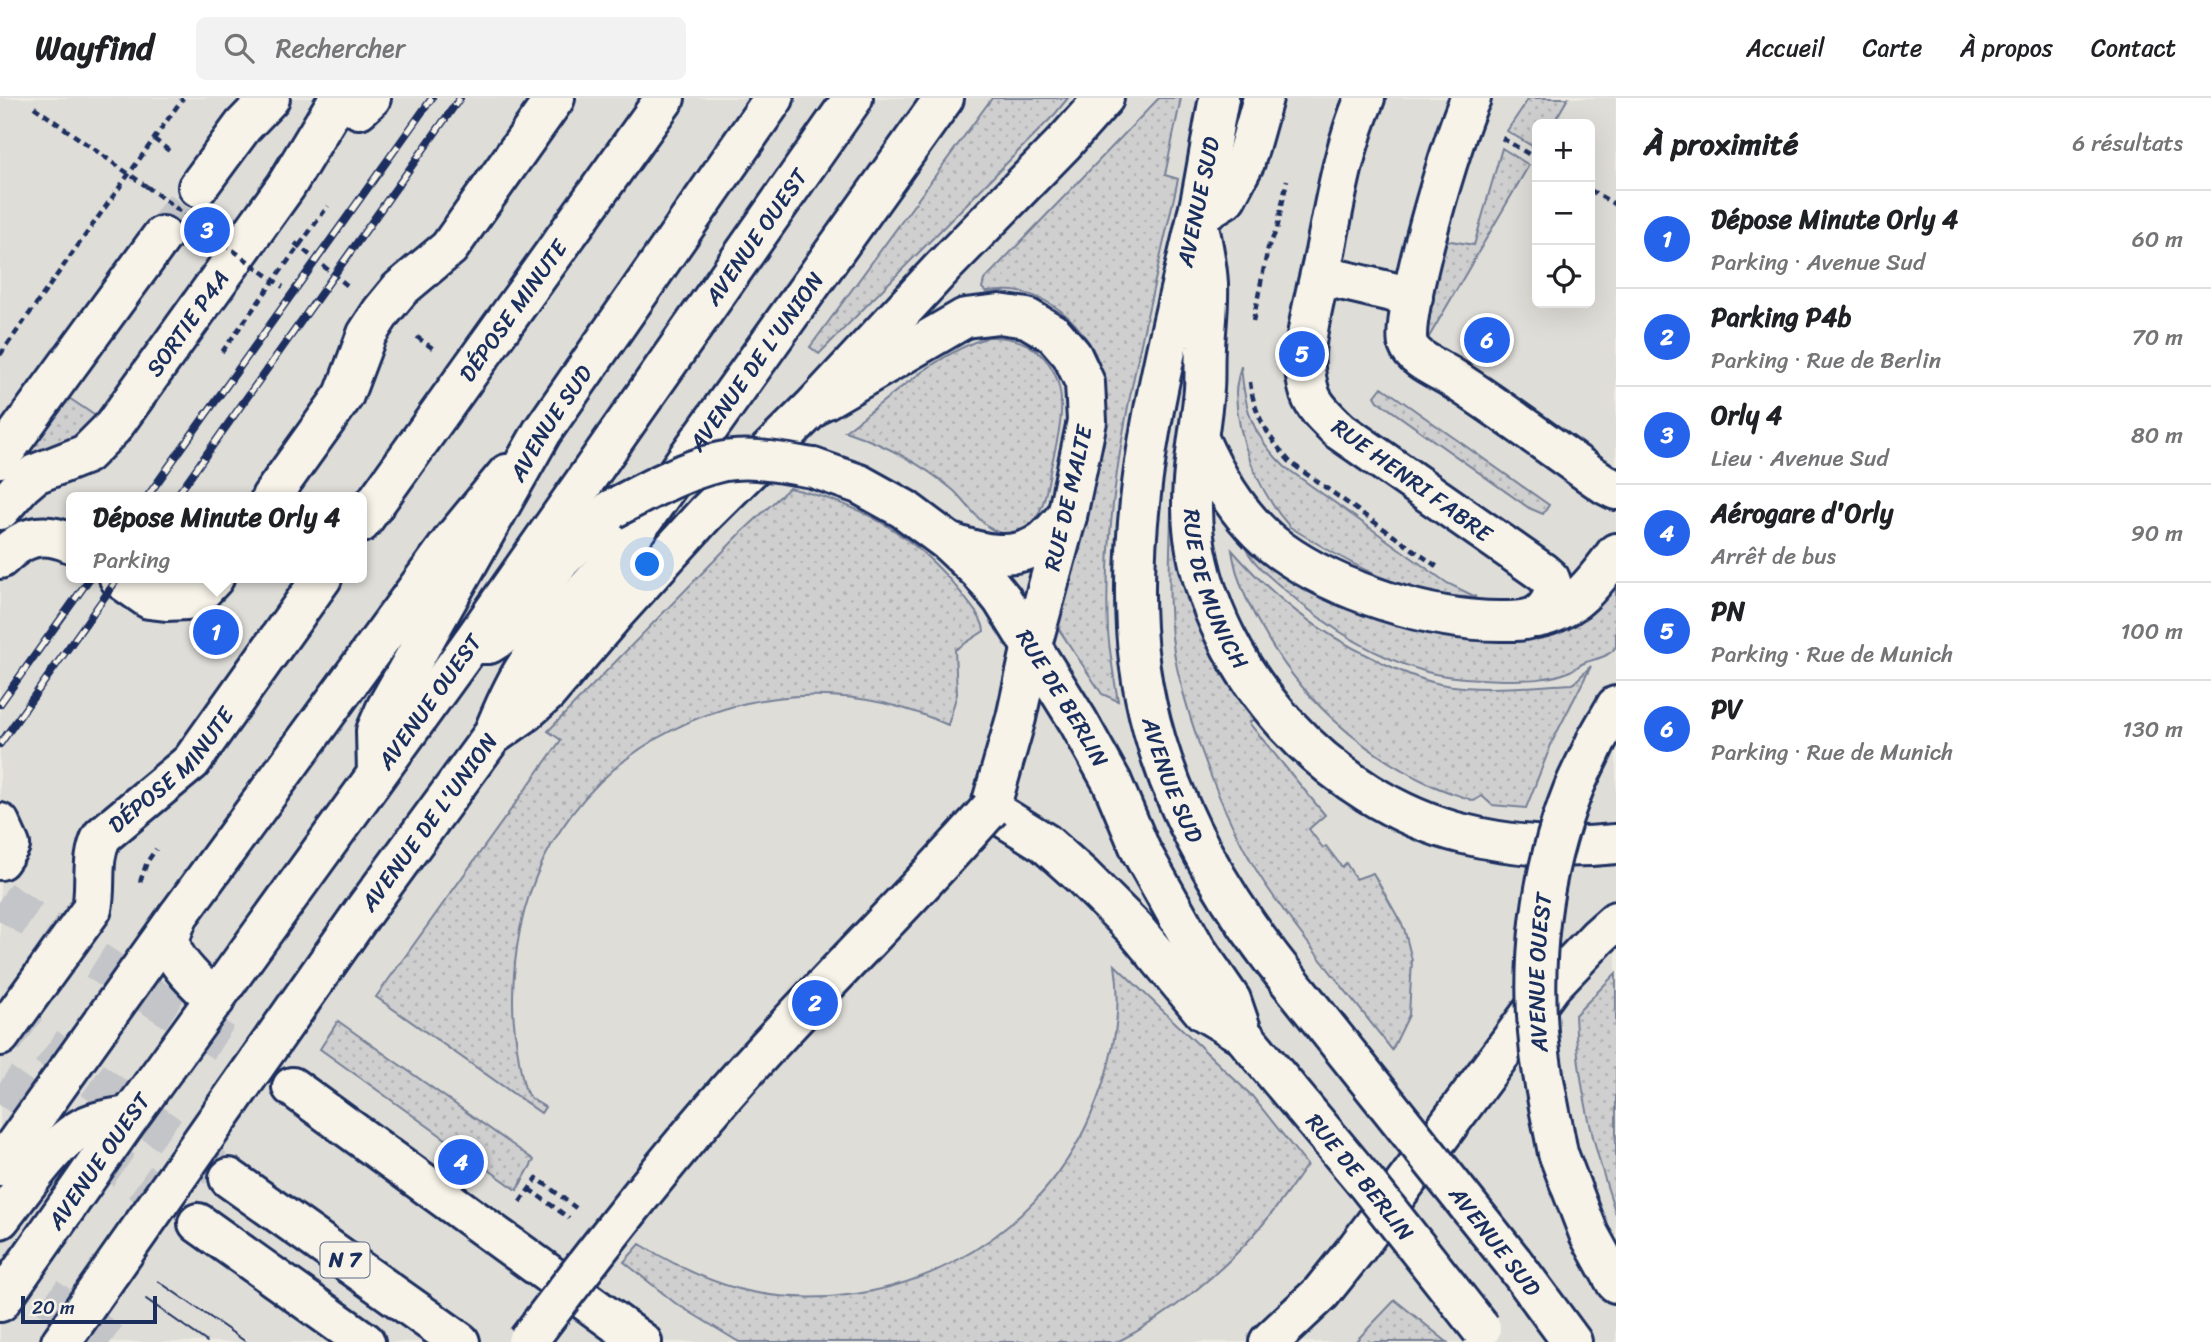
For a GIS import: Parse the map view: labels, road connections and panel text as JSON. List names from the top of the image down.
{
  "streets": {
    "main road": [
      "AVENUE SUD",
      "AVENUE OUEST",
      "DÉPOSE MINUTE",
      "SORTIE P4A",
      "AVENUE DE L'UNION",
      "RUE HENRI FABRE",
      "RUE DE MALTE",
      "RUE DE MUNICH",
      "RUE DE BERLIN",
      "N 7"
    ]
  },
  "crossings": [
    ["AVENUE SUD", "AVENUE OUEST"],
    ["AVENUE SUD", "RUE DE MUNICH"],
    ["AVENUE OUEST", "RUE DE BERLIN"],
    ["RUE DE MALTE", "RUE DE BERLIN"]
  ],
  "scale_bar": "20 m",
  "page": {
    "header": "Wayfind",
    "search": "Rechercher",
    "nav": [
      "Accueil",
      "Carte",
      "À propos",
      "Contact"
    ],
    "heading": ["À proximité", "6 résultats"],
    "map_buttons": ["+", "−"],
    "list": [
      {
        "mark": "1",
        "name": "Dépose Minute Orly 4",
        "note": "Parking · Avenue Sud",
        "value": "60 m"
      },
      {
        "mark": "2",
        "name": "Parking P4b",
        "note": "Parking · Rue de Berlin",
        "value": "70 m"
      },
      {
        "mark": "3",
        "name": "Orly 4",
        "note": "Lieu · Avenue Sud",
        "value": "80 m"
      },
      {
        "mark": "4",
        "name": "Aérogare d'Orly",
        "note": "Arrêt de bus",
        "value": "90 m"
      },
      {
        "mark": "5",
        "name": "PN",
        "note": "Parking · Rue de Munich",
        "value": "100 m"
      },
      {
        "mark": "6",
        "name": "PV",
        "note": "Parking · Rue de Munich",
        "value": "130 m"
      }
    ],
    "pins": [
      "3",
      "6",
      "5",
      "1",
      "2",
      "4"
    ],
    "popup": ["Dépose Minute Orly 4", "Parking"],
    "scale": "20 m"
  }
}
